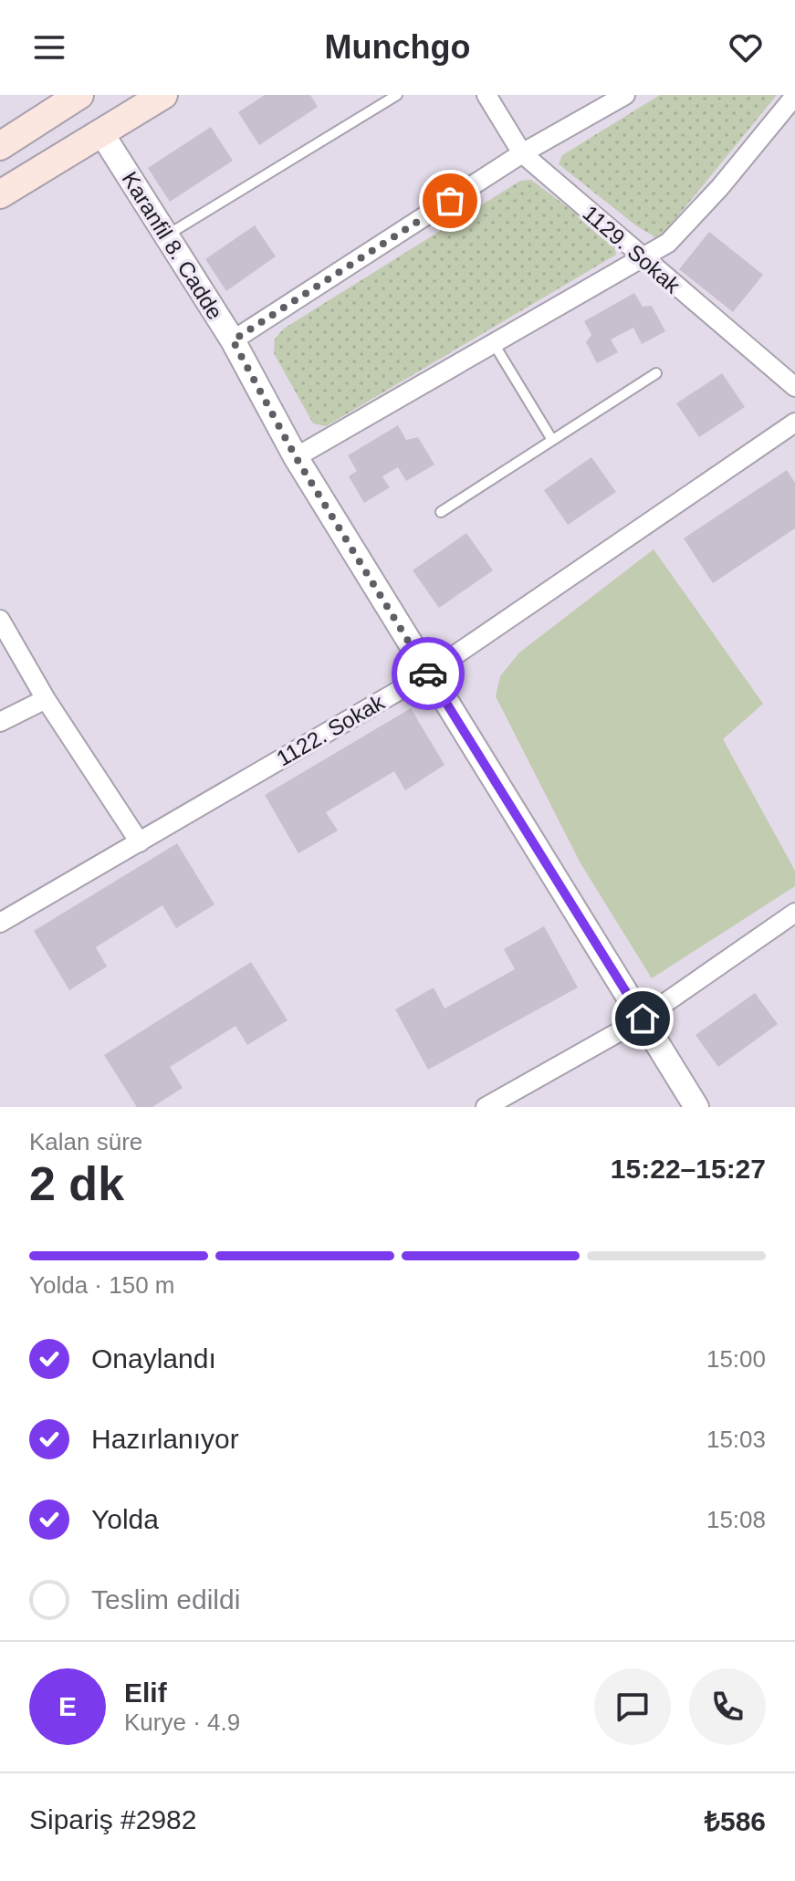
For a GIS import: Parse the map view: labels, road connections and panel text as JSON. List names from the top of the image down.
{
  "streets": {
    "street": ["Karanfil 8. Cadde", "1129. Sokak", "1122. Sokak"]
  },
  "crossings": [
    ["Karanfil 8. Cadde", "1122. Sokak"]
  ],
  "page": {
    "header": "Munchgo",
    "heading": ["2 dk", "Kalan süre", "15:22–15:27"],
    "panel": [
      "Elif",
      "Kurye · 4.9",
      "Sipariş #2982",
      "₺586"
    ],
    "bar": "Yolda · 150 m",
    "list": [
      ["Onaylandı", "15:00"],
      ["Hazırlanıyor", "15:03"],
      ["Yolda", "15:08"],
      "Teslim edildi"
    ],
    "round": "E"
  }
}
